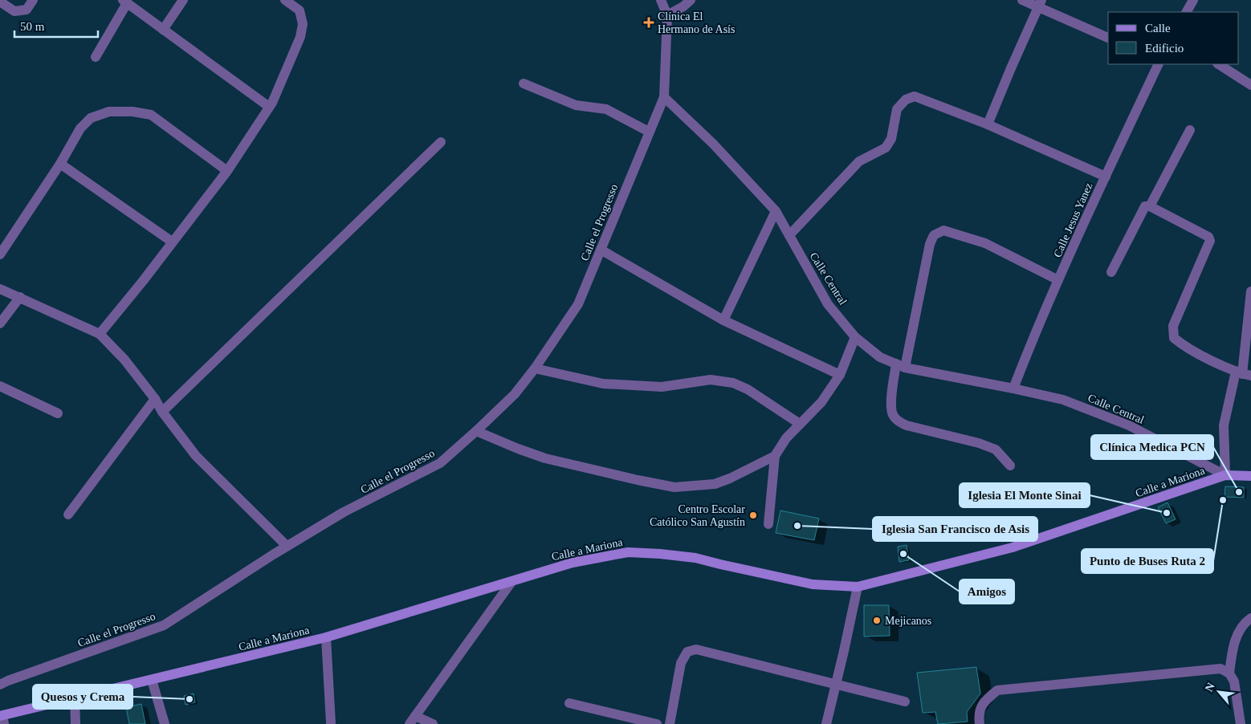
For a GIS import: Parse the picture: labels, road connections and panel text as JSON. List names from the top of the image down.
{
  "streets": {
    "main road": ["Calle a Mariona"],
    "street": ["Calle Jesus Yanez", "Calle el Progresso", "Calle Central"]
  },
  "crossings": [
    ["Calle Jesus Yanez", "Calle Central"],
    ["Calle el Progresso", "Calle Central"],
    ["Calle Central", "Calle a Mariona"]
  ],
  "places": {
    "health": ["Clínica El Hermano de Asís"],
    "other": [
      "Clínica Medica PCN",
      "Punto de Buses Ruta 2",
      "Iglesia El Monte Sinai",
      "Centro Escolar Católico San Agustín",
      "Iglesia San Francisco de Asis",
      "Amigos",
      "Mejicanos",
      "Quesos y Crema"
    ]
  },
  "legend": ["Calle", "Edificio"],
  "scale_bar": "50 m",
  "north": "top left"
}
